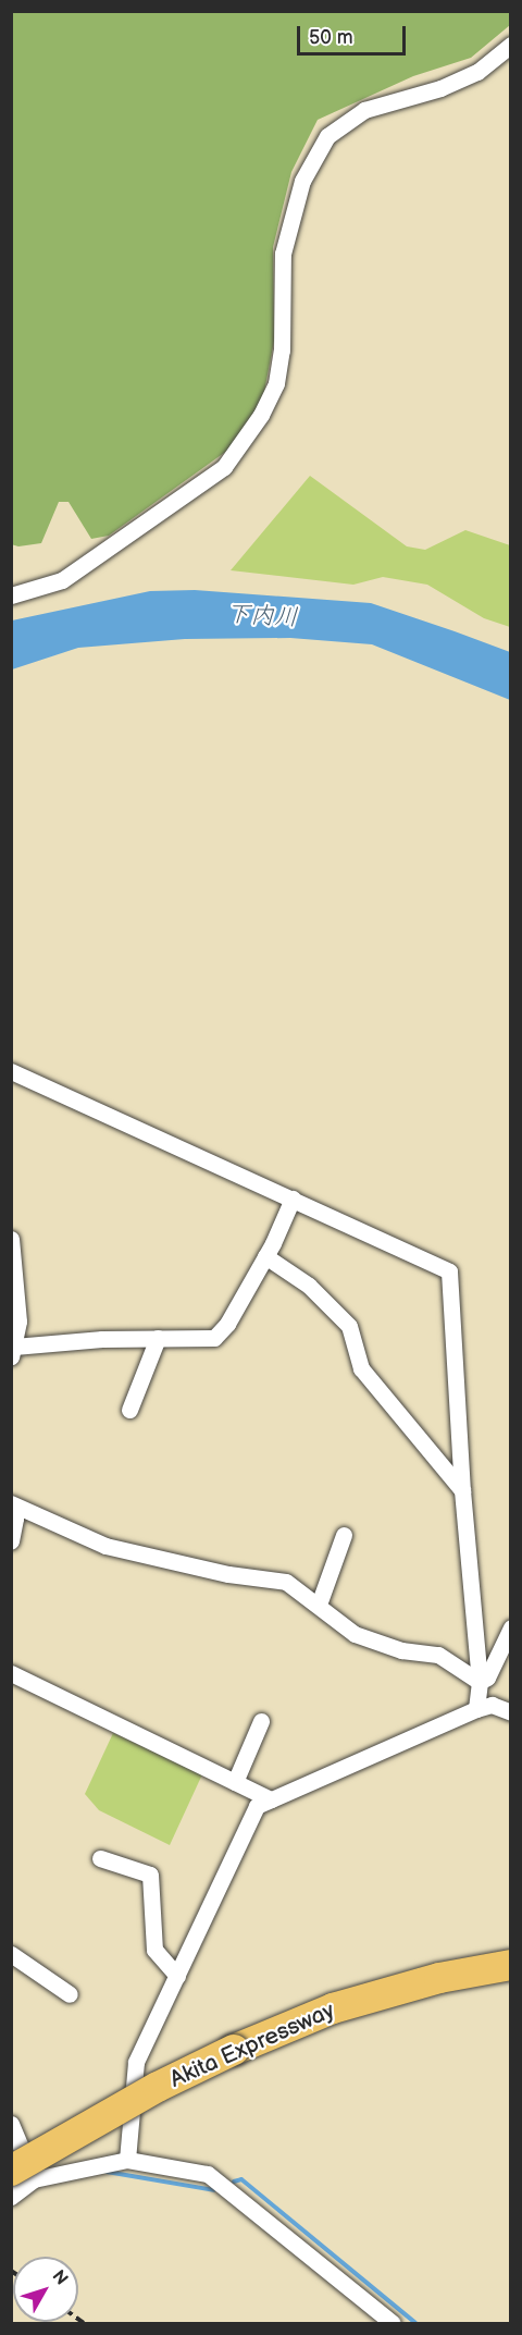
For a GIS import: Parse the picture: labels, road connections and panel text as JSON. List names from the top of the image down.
{
  "streets": {
    "highway": ["Akita Expressway"]
  },
  "water": ["下内川"],
  "scale_bar": "50 m",
  "north": "top right"
}
